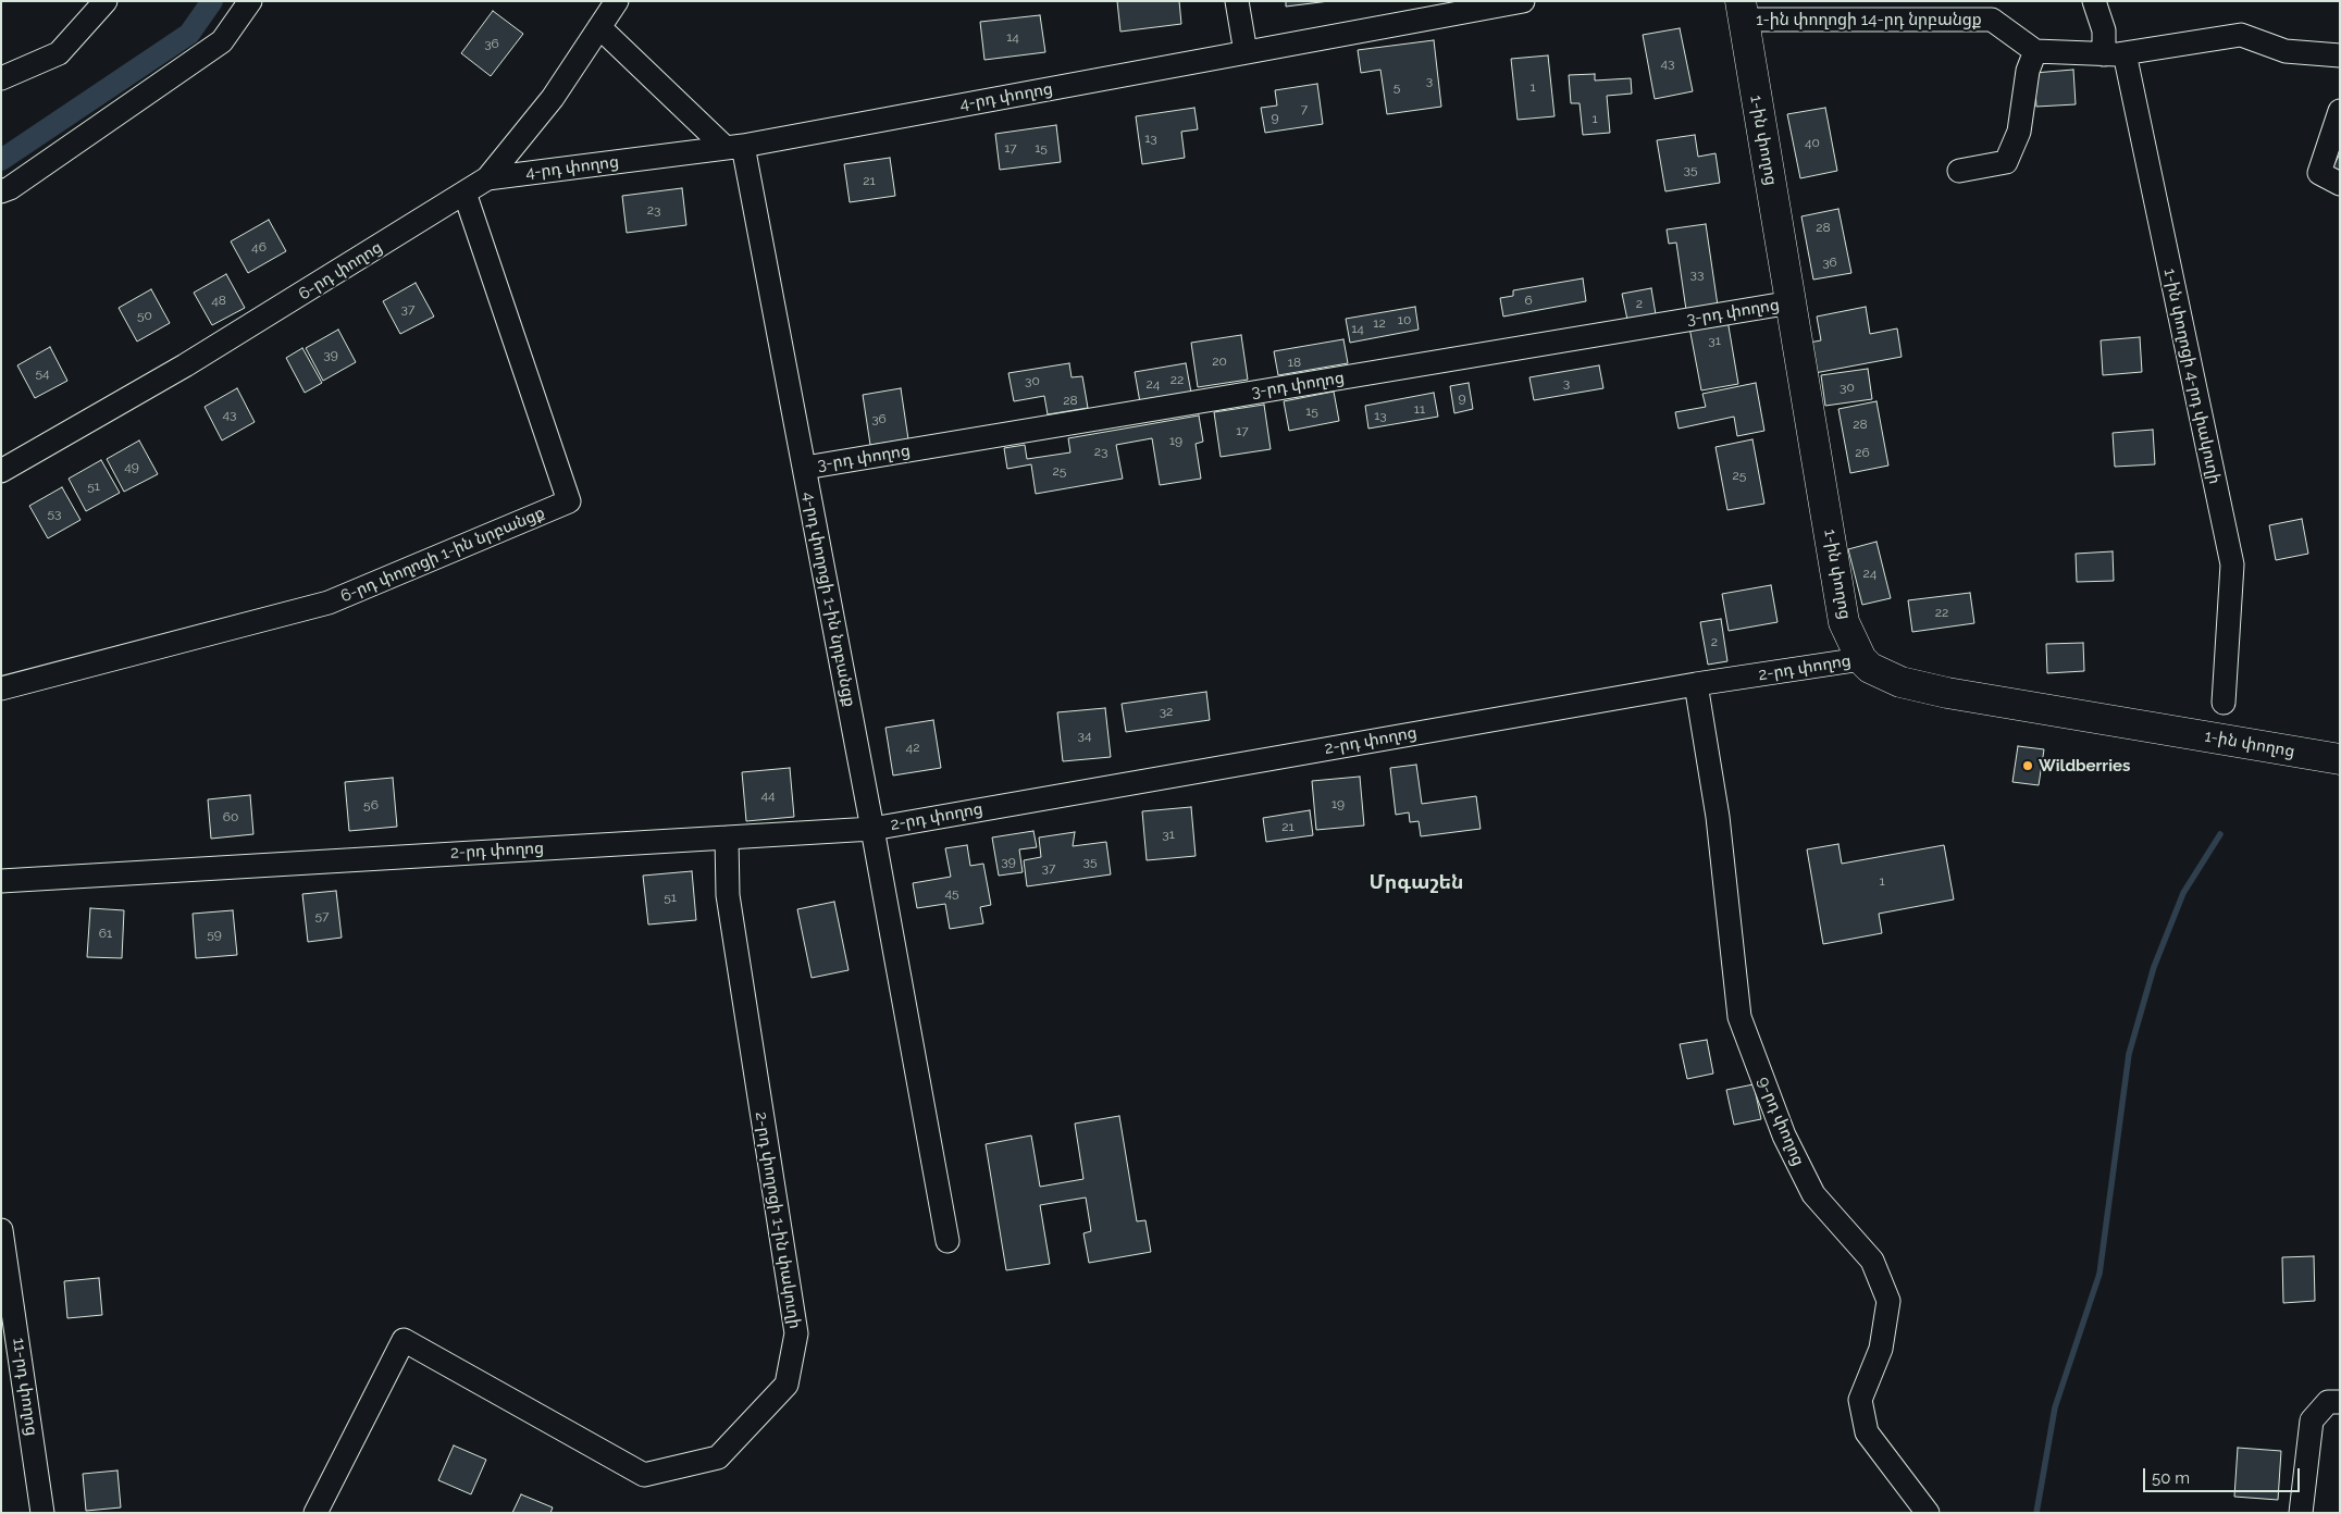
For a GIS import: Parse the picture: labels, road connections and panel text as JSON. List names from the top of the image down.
{
  "streets": {
    "main road": ["1-ին փողոց"],
    "street": [
      "1-ին փողոցի 14-րդ նրբանցք",
      "4-րդ փողոց",
      "6-րդ փողոց",
      "3-րդ փողոց",
      "1-ին փողոցի 4-րդ փակուղի",
      "6-րդ փողոցի 1-ին նրբանցք",
      "4-րդ փողոցի 1-ին նրբանցք",
      "2-րդ փողոց",
      "9-րդ փողոց",
      "2-րդ փողոցի 1-ին փակուղի",
      "11-րդ փողոց"
    ]
  },
  "crossings": [
    ["1-ին փողոցի 14-րդ նրբանցք", "1-ին փողոց"],
    ["4-րդ փողոց", "6-րդ փողոց"],
    ["4-րդ փողոց", "4-րդ փողոցի 1-ին նրբանցք"],
    ["1-ին փողոց", "3-րդ փողոց"],
    ["1-ին փողոց", "2-րդ փողոց"],
    ["6-րդ փողոց", "6-րդ փողոցի 1-ին նրբանցք"],
    ["3-րդ փողոց", "4-րդ փողոցի 1-ին նրբանցք"],
    ["4-րդ փողոցի 1-ին նրբանցք", "2-րդ փողոց"],
    ["2-րդ փողոց", "9-րդ փողոց"],
    ["2-րդ փողոց", "2-րդ փողոցի 1-ին փակուղի"]
  ],
  "districts": ["Մրգաշեն"],
  "places": ["Wildberries"],
  "house_numbers": [
    "14",
    "36",
    "43",
    "3",
    "5",
    "1",
    "7",
    "9",
    "1",
    "13",
    "40",
    "17",
    "15",
    "35",
    "21",
    "23",
    "28",
    "46",
    "36",
    "33",
    "48",
    "6",
    "2",
    "37",
    "50",
    "10",
    "12",
    "14",
    "31",
    "39",
    "20",
    "18",
    "54",
    "22",
    "30",
    "3",
    "24",
    "30",
    "9",
    "28",
    "11",
    "15",
    "43",
    "13",
    "36",
    "28",
    "17",
    "19",
    "23",
    "26",
    "49",
    "25",
    "25",
    "51",
    "53",
    "24",
    "22",
    "2",
    "32",
    "34",
    "42",
    "44",
    "19",
    "56",
    "60",
    "21",
    "31",
    "39",
    "35",
    "37",
    "1",
    "45",
    "51",
    "57",
    "61",
    "59"
  ],
  "scale_bar": "50 m"
}
